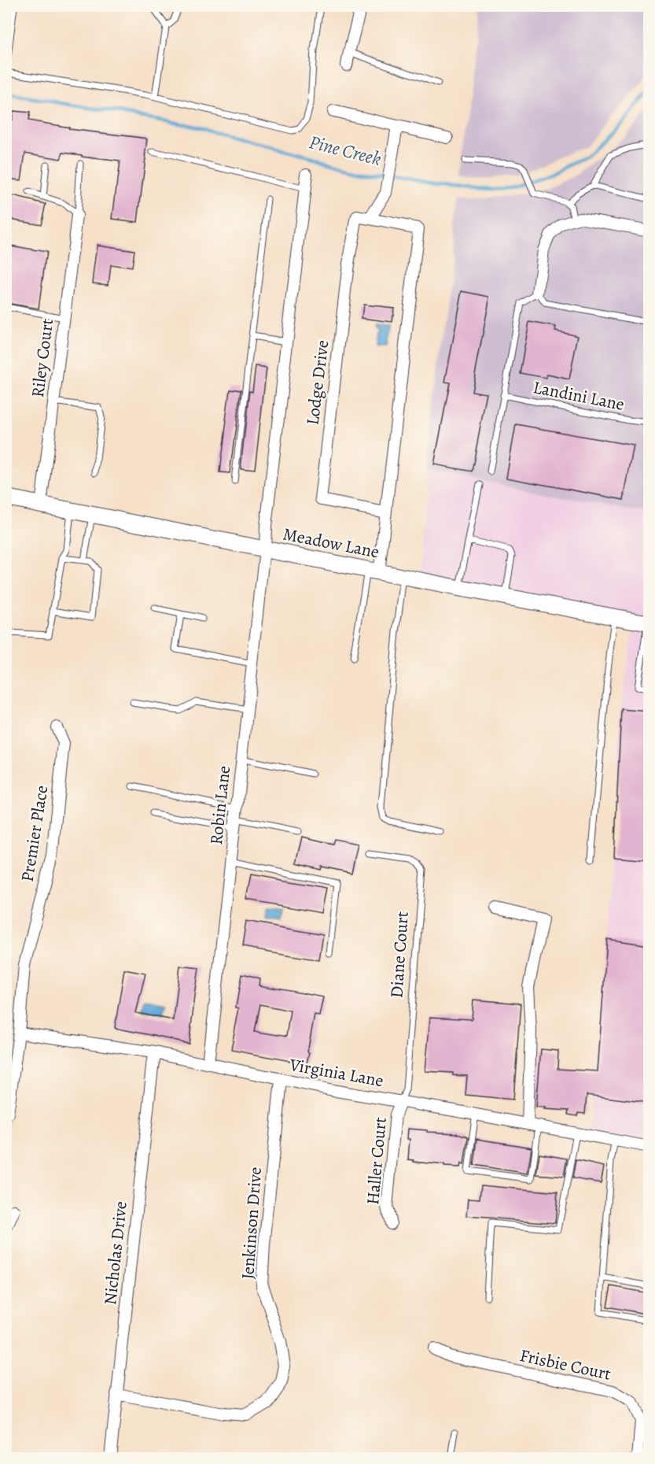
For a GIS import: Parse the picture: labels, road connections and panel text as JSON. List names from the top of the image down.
{
  "streets": {
    "street": [
      "Riley Court",
      "Lodge Drive",
      "Meadow Lane",
      "Robin Lane",
      "Premier Place",
      "Virginia Lane",
      "Haller Court",
      "Jenkinson Drive",
      "Nicholas Drive",
      "Frisbie Court"
    ],
    "lane": ["Landini Lane", "Diane Court"]
  },
  "crossings": [
    ["Riley Court", "Meadow Lane"],
    ["Meadow Lane", "Robin Lane"],
    ["Robin Lane", "Virginia Lane"],
    ["Premier Place", "Virginia Lane"],
    ["Diane Court", "Virginia Lane"],
    ["Diane Court", "Haller Court"],
    ["Virginia Lane", "Haller Court"],
    ["Virginia Lane", "Jenkinson Drive"],
    ["Virginia Lane", "Nicholas Drive"],
    ["Jenkinson Drive", "Nicholas Drive"]
  ],
  "water": ["Pine Creek"]
}
